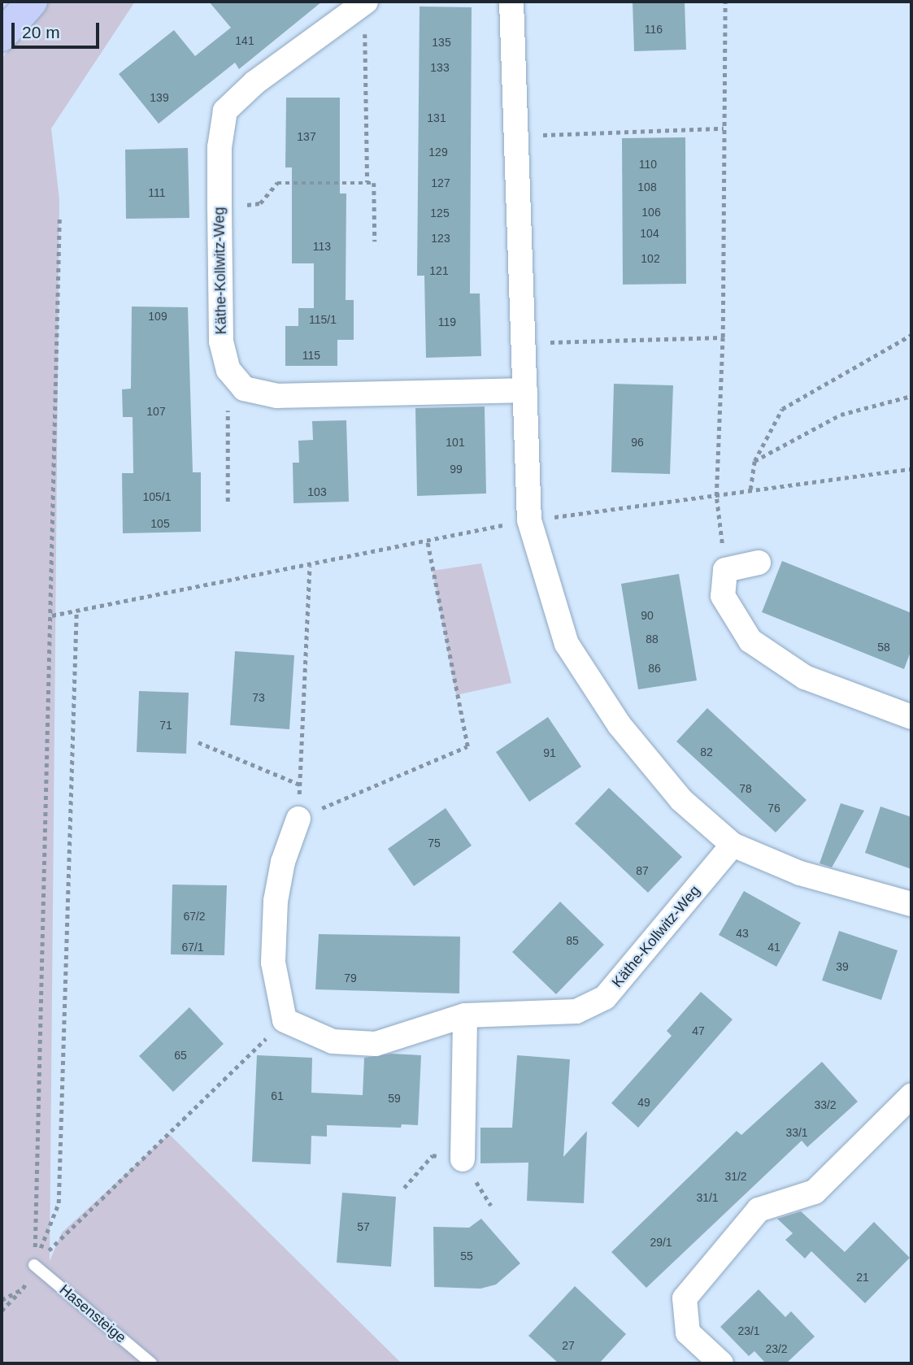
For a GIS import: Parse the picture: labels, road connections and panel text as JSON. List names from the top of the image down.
{
  "streets": {
    "street": ["Käthe-Kollwitz-Weg"],
    "lane": ["Hasensteige"]
  },
  "house_numbers": [
    "116",
    "141",
    "135",
    "133",
    "139",
    "131",
    "137",
    "129",
    "110",
    "127",
    "108",
    "111",
    "106",
    "125",
    "104",
    "123",
    "113",
    "102",
    "121",
    "109",
    "115/1",
    "119",
    "115",
    "107",
    "101",
    "96",
    "99",
    "103",
    "105/1",
    "105",
    "90",
    "88",
    "58",
    "86",
    "73",
    "71",
    "82",
    "91",
    "78",
    "76",
    "75",
    "87",
    "67/2",
    "43",
    "85",
    "67/1",
    "41",
    "39",
    "79",
    "47",
    "65",
    "61",
    "59",
    "49",
    "33/2",
    "33/1",
    "31/2",
    "31/1",
    "57",
    "29/1",
    "55",
    "21",
    "23/1",
    "27",
    "23/2"
  ],
  "scale_bar": "20 m"
}
